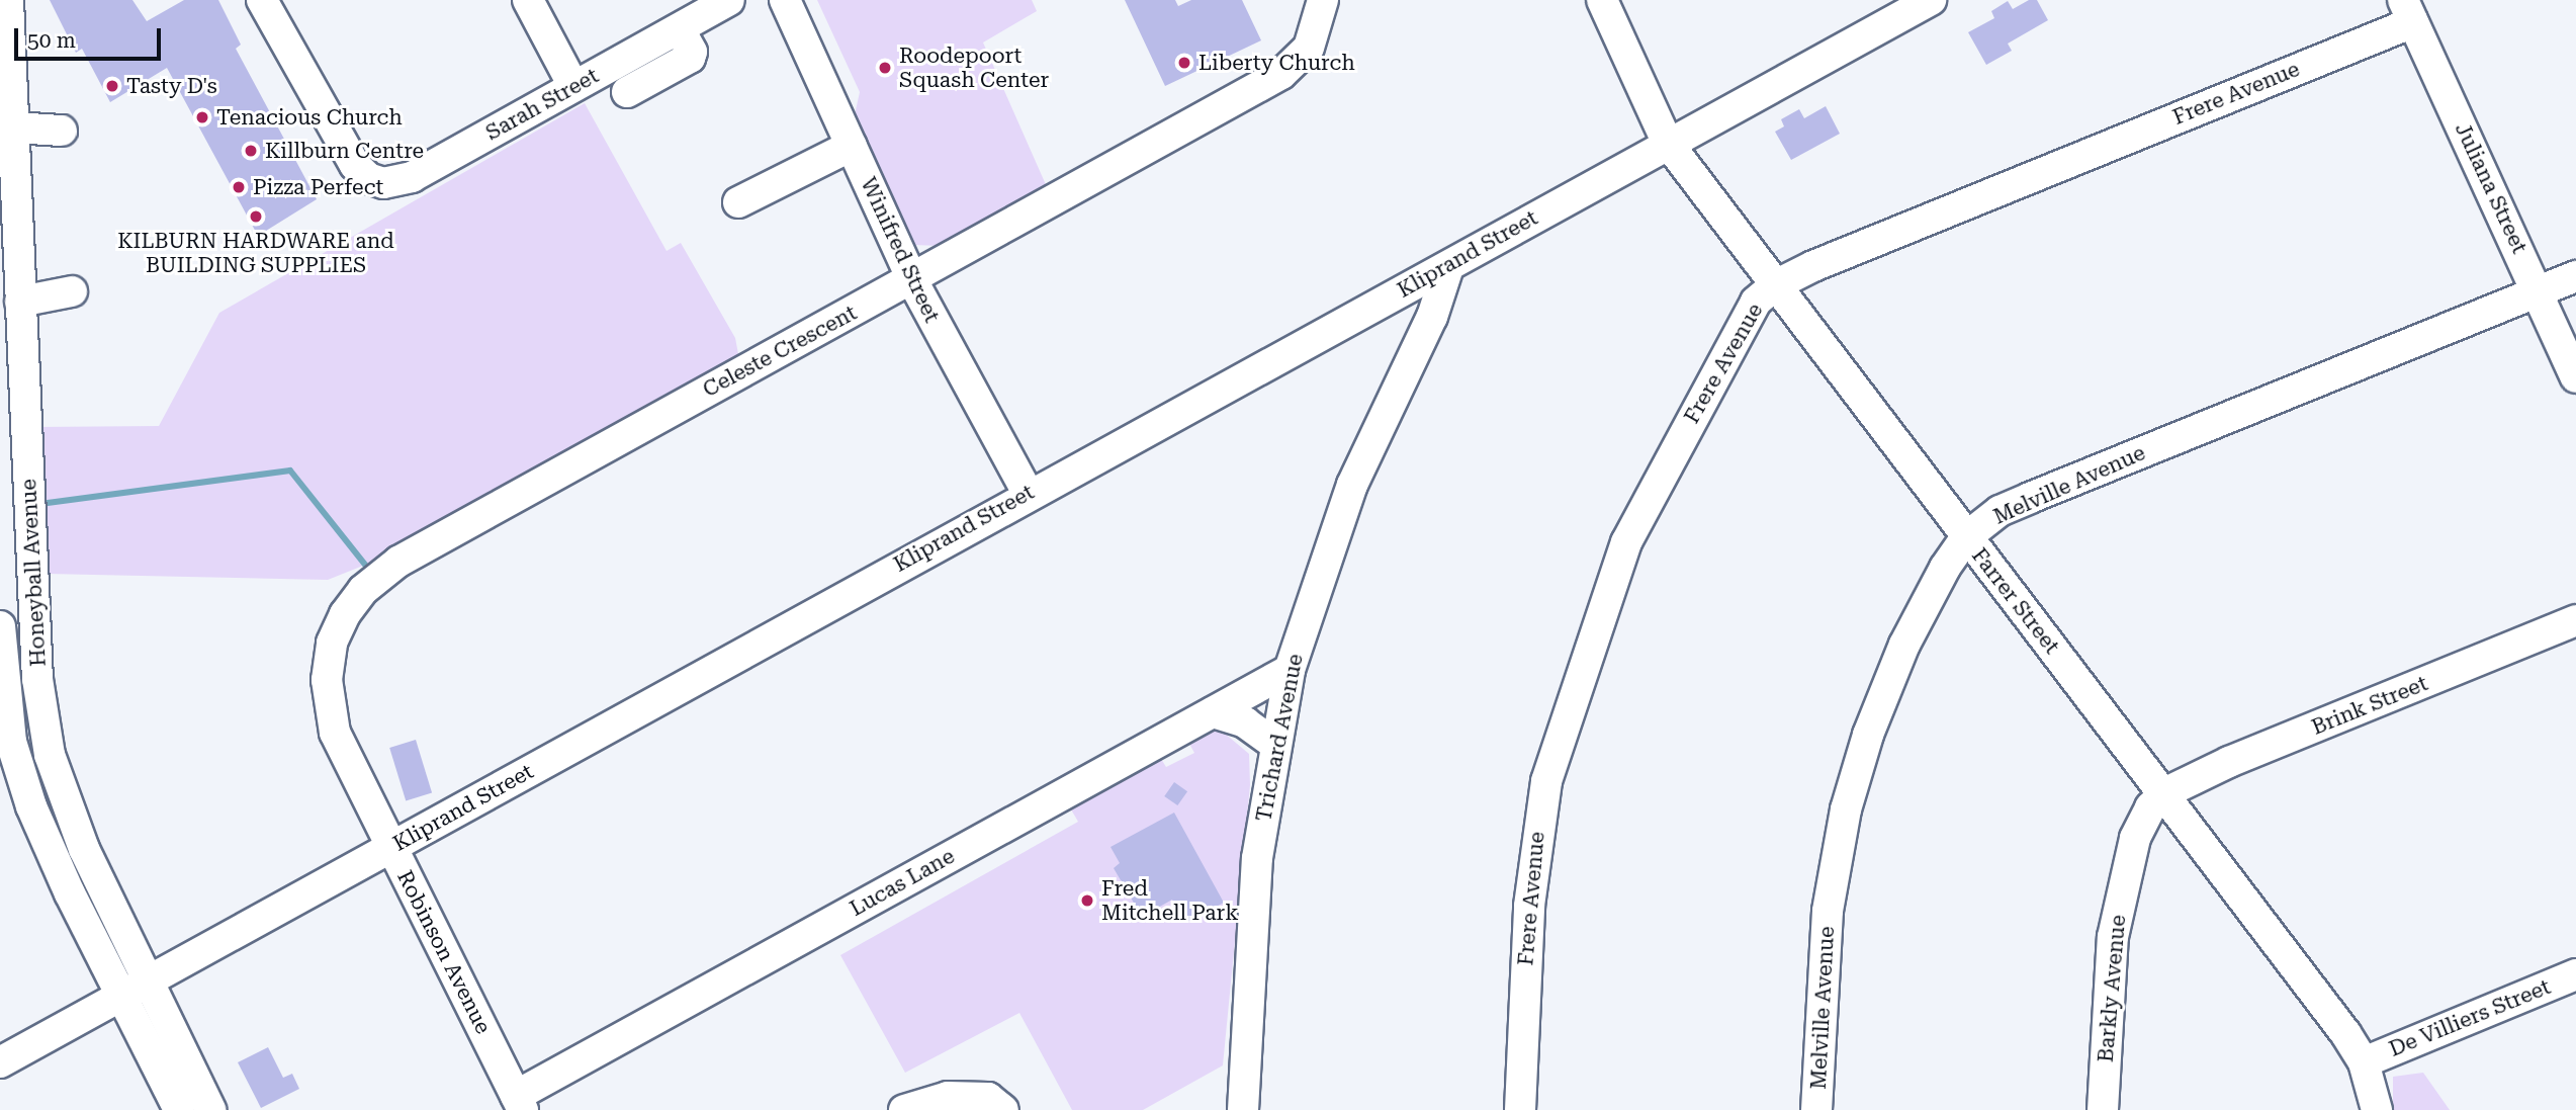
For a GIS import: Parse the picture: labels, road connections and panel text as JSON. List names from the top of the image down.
{
  "streets": {
    "street": [
      "Frere Avenue",
      "Sarah Street",
      "Juliana Street",
      "Winifred Street",
      "Kliprand Street",
      "Celeste Crescent",
      "Melville Avenue",
      "Honeyball Avenue",
      "Farrer Street",
      "Brink Street",
      "Trichard Avenue",
      "Lucas Lane",
      "Robinson Avenue",
      "Barkly Avenue",
      "De Villiers Street"
    ]
  },
  "crossings": [
    ["Frere Avenue", "Juliana Street"],
    ["Frere Avenue", "Farrer Street"],
    ["Juliana Street", "Melville Avenue"],
    ["Winifred Street", "Kliprand Street"],
    ["Winifred Street", "Celeste Crescent"],
    ["Kliprand Street", "Honeyball Avenue"],
    ["Kliprand Street", "Farrer Street"],
    ["Kliprand Street", "Trichard Avenue"],
    ["Kliprand Street", "Robinson Avenue"],
    ["Celeste Crescent", "Robinson Avenue"],
    ["Melville Avenue", "Farrer Street"],
    ["Farrer Street", "Brink Street"],
    ["Farrer Street", "Barkly Avenue"],
    ["Farrer Street", "De Villiers Street"],
    ["Brink Street", "Barkly Avenue"],
    ["Trichard Avenue", "Lucas Lane"],
    ["Lucas Lane", "Robinson Avenue"]
  ],
  "places": [
    "Liberty Church",
    "Roodepoort Squash Center",
    "Tasty D's",
    "Tenacious Church",
    "Killburn Centre",
    "Pizza Perfect",
    "KILBURN HARDWARE and BUILDING SUPPLIES",
    "Fred Mitchell Park"
  ],
  "scale_bar": "50 m"
}
